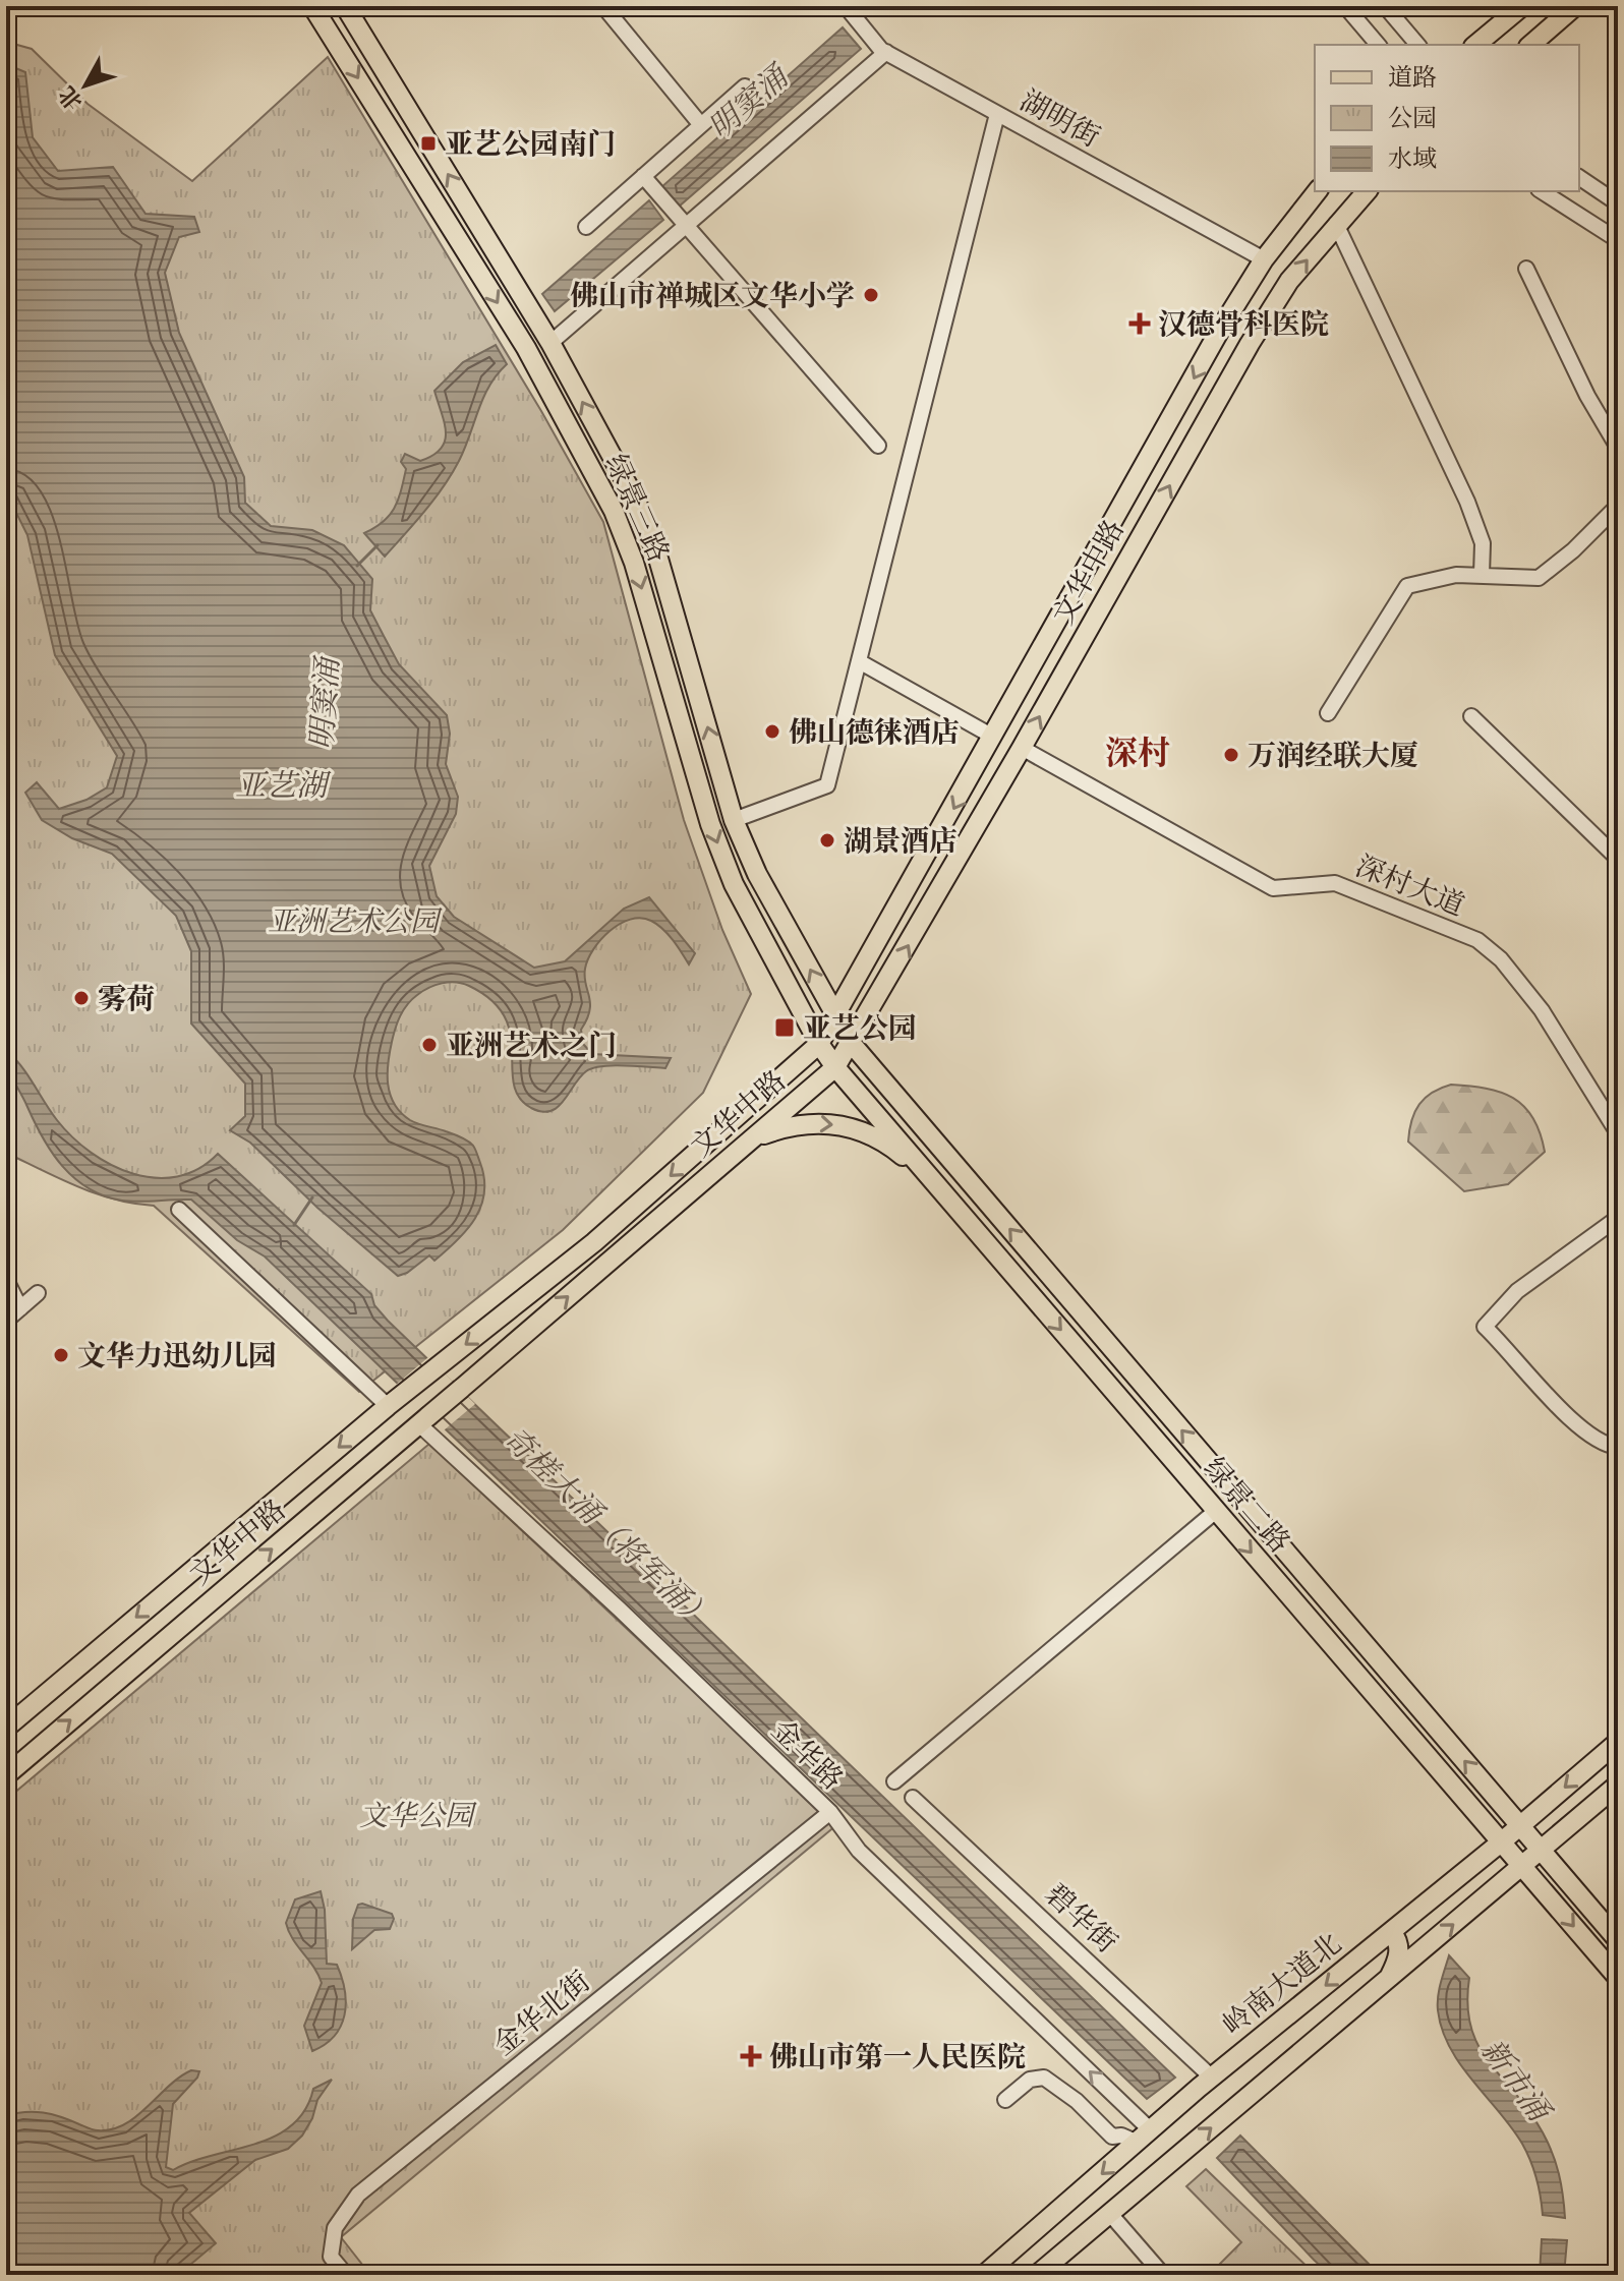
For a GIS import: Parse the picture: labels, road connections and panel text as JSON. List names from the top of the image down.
{
  "streets": {
    "main road": [
      "绿景三路",
      "文华中路",
      "绿景二路",
      "岭南大道北"
    ],
    "street": [
      "湖明街",
      "深村大道",
      "金华路",
      "碧华街",
      "金华北街"
    ]
  },
  "crossings": [
    ["湖明街", "文华中路"],
    ["绿景三路", "文华中路"],
    ["绿景三路", "绿景二路"],
    ["文华中路", "深村大道"],
    ["文华中路", "绿景二路"],
    ["文华中路", "金华路"],
    ["绿景二路", "岭南大道北"],
    ["金华路", "岭南大道北"],
    ["金华路", "金华北街"],
    ["碧华街", "岭南大道北"]
  ],
  "one_way": ["金华路"],
  "districts": ["深村"],
  "water": [
    "明窦涌",
    "亚艺湖",
    "奇槎大涌（将军涌）",
    "新市涌"
  ],
  "parks": ["亚洲艺术公园", "文华公园"],
  "places": {
    "transit": ["亚艺公园南门", "亚艺公园"],
    "other": [
      "佛山市禅城区文华小学",
      "佛山德徕酒店",
      "万润经联大厦",
      "湖景酒店",
      "雾荷",
      "亚洲艺术之门",
      "文华力迅幼儿园"
    ],
    "health": ["汉德骨科医院", "佛山市第一人民医院"]
  },
  "legend": ["道路", "公园", "水域"],
  "north": "bottom left"
}
